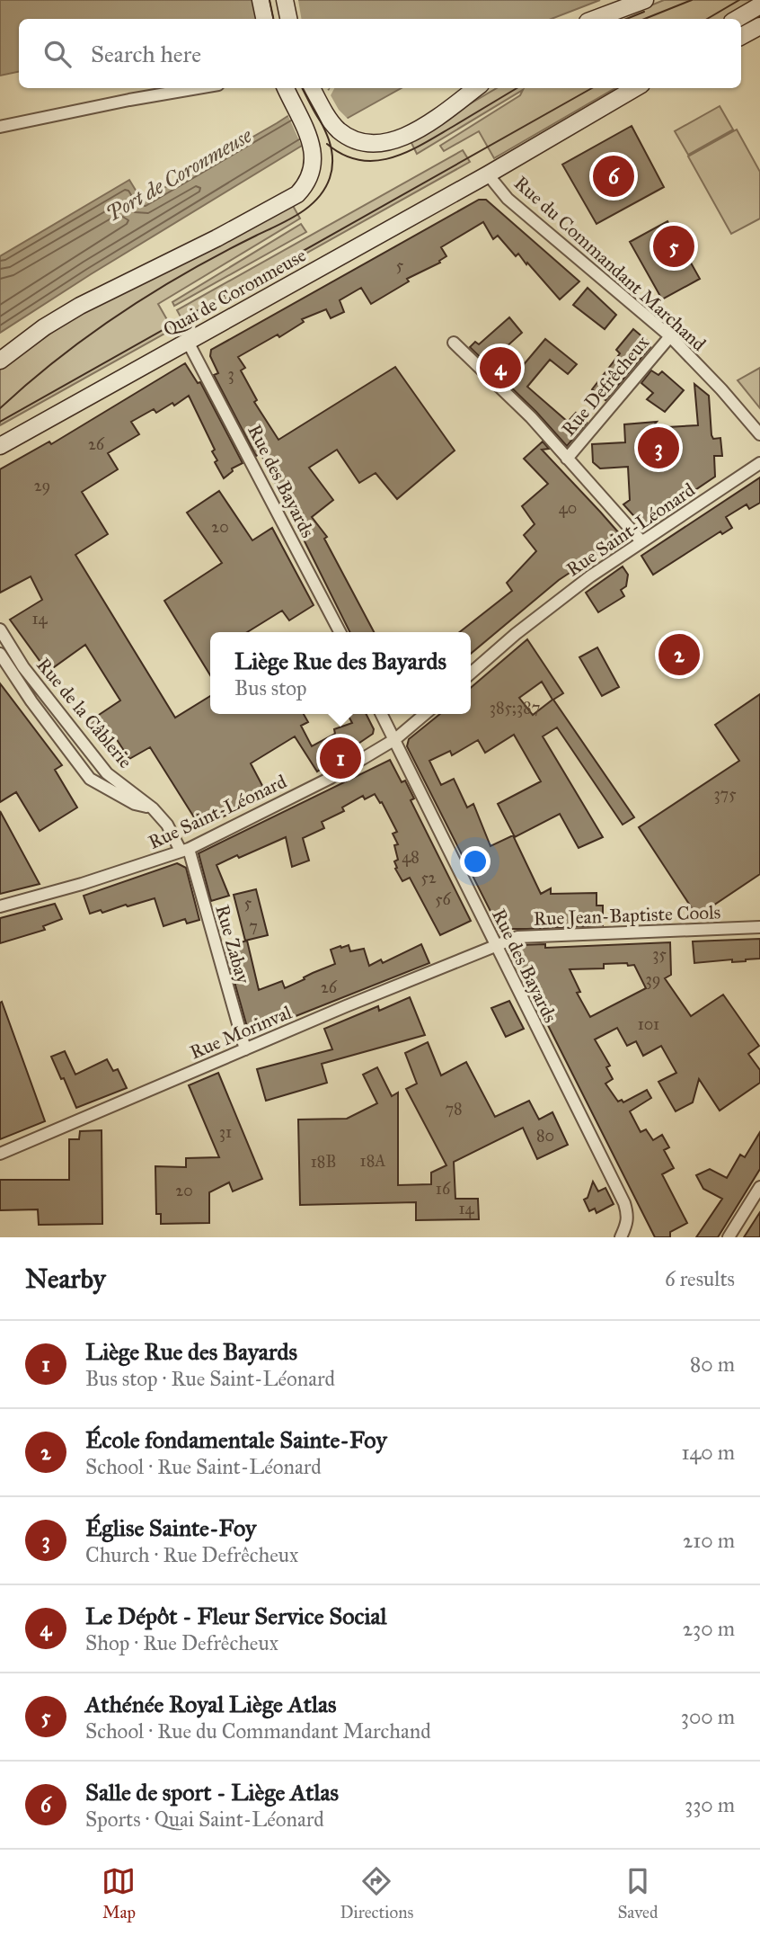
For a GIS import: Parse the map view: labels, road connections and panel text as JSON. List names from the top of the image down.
{
  "streets": {
    "street": [
      "Rue du Commandant Marchand",
      "Quai de Coronmeuse",
      "Rue Defrêcheux",
      "Rue des Bayards",
      "Rue Saint-Léonard",
      "Rue de la Câblerie",
      "Rue Jean-Baptiste Cools",
      "Rue Zabay",
      "Rue Morinval"
    ]
  },
  "crossings": [
    ["Rue du Commandant Marchand", "Quai de Coronmeuse"],
    ["Rue du Commandant Marchand", "Rue Defrêcheux"],
    ["Quai de Coronmeuse", "Rue des Bayards"],
    ["Rue Defrêcheux", "Rue Saint-Léonard"],
    ["Rue des Bayards", "Rue Saint-Léonard"],
    ["Rue des Bayards", "Rue Jean-Baptiste Cools"],
    ["Rue des Bayards", "Rue Morinval"],
    ["Rue Saint-Léonard", "Rue de la Câblerie"],
    ["Rue Saint-Léonard", "Rue Zabay"],
    ["Rue de la Câblerie", "Rue Zabay"],
    ["Rue Jean-Baptiste Cools", "Rue Morinval"],
    ["Rue Zabay", "Rue Morinval"]
  ],
  "water": ["Port de Coronmeuse"],
  "house_numbers": [
    "5",
    "3",
    "26",
    "29",
    "40",
    "20",
    "14",
    "385;387",
    "375",
    "48",
    "52",
    "56",
    "5",
    "7",
    "35",
    "39",
    "26",
    "101",
    "78",
    "31",
    "80",
    "18A",
    "18B",
    "16",
    "20",
    "14"
  ],
  "page": {
    "search": "Search here",
    "pins": [
      "6",
      "5",
      "4",
      "3",
      "2",
      "1"
    ],
    "popup": ["Liège Rue des Bayards", "Bus stop"],
    "heading": ["Nearby", "6 results"],
    "list": [
      {
        "mark": "1",
        "name": "Liège Rue des Bayards",
        "note": "Bus stop · Rue Saint-Léonard",
        "value": "80 m"
      },
      {
        "mark": "2",
        "name": "École fondamentale Sainte-Foy",
        "note": "School · Rue Saint-Léonard",
        "value": "140 m"
      },
      {
        "mark": "3",
        "name": "Église Sainte-Foy",
        "note": "Church · Rue Defrêcheux",
        "value": "210 m"
      },
      {
        "mark": "4",
        "name": "Le Dépôt - Fleur Service Social",
        "note": "Shop · Rue Defrêcheux",
        "value": "230 m"
      },
      {
        "mark": "5",
        "name": "Athénée Royal Liège Atlas",
        "note": "School · Rue du Commandant Marchand",
        "value": "300 m"
      },
      {
        "mark": "6",
        "name": "Salle de sport - Liège Atlas",
        "note": "Sports · Quai Saint-Léonard",
        "value": "330 m"
      }
    ],
    "nav": ["Map", "Directions", "Saved"]
  }
}
